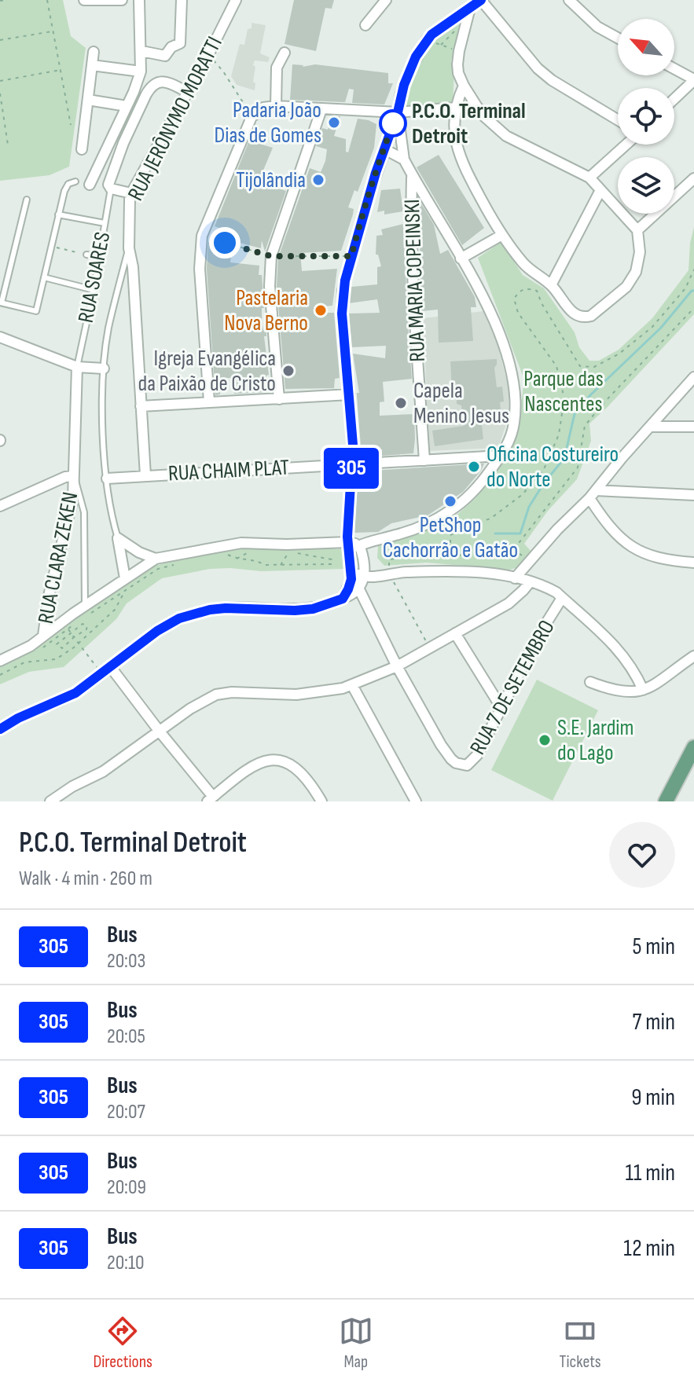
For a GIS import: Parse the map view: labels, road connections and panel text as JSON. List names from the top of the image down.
{
  "streets": {
    "street": [
      "RUA JERÔNYMO MORATTI",
      "RUA MARIA COPEINSKI",
      "RUA CHAIM PLAT",
      "RUA CLARA ZEKEN",
      "RUA 7 DE SETEMBRO"
    ],
    "lane": ["RUA SOARES"]
  },
  "crossings": [
    ["RUA JERÔNYMO MORATTI", "RUA CHAIM PLAT"],
    ["RUA SOARES", "RUA CLARA ZEKEN"],
    ["RUA MARIA COPEINSKI", "RUA CHAIM PLAT"]
  ],
  "parks": ["Parque das Nascentes"],
  "places": [
    "Padaria João Dias de Gomes",
    "P.C.O. Terminal Detroit",
    "Tijolândia",
    "Pastelaria Nova Berno",
    "Igreja Evangélica da Paixão de Cristo",
    "Capela Menino Jesus",
    "Oficina Costureiro do Norte",
    "PetShop Cachorrão e Gatão",
    "S.E. Jardim do Lago"
  ],
  "lines": ["bus line 305"],
  "north": "top left",
  "page": {
    "on_map": "305",
    "heading": ["P.C.O. Terminal Detroit", "Walk · 4 min · 260 m"],
    "list": [
      {
        "mark": "305",
        "name": "Bus",
        "note": "20:03",
        "value": "5 min"
      },
      {
        "mark": "305",
        "name": "Bus",
        "note": "20:05",
        "value": "7 min"
      },
      {
        "mark": "305",
        "name": "Bus",
        "note": "20:07",
        "value": "9 min"
      },
      {
        "mark": "305",
        "name": "Bus",
        "note": "20:09",
        "value": "11 min"
      },
      {
        "mark": "305",
        "name": "Bus",
        "note": "20:10",
        "value": "12 min"
      }
    ],
    "tabs": ["Directions", "Map", "Tickets"]
  }
}
